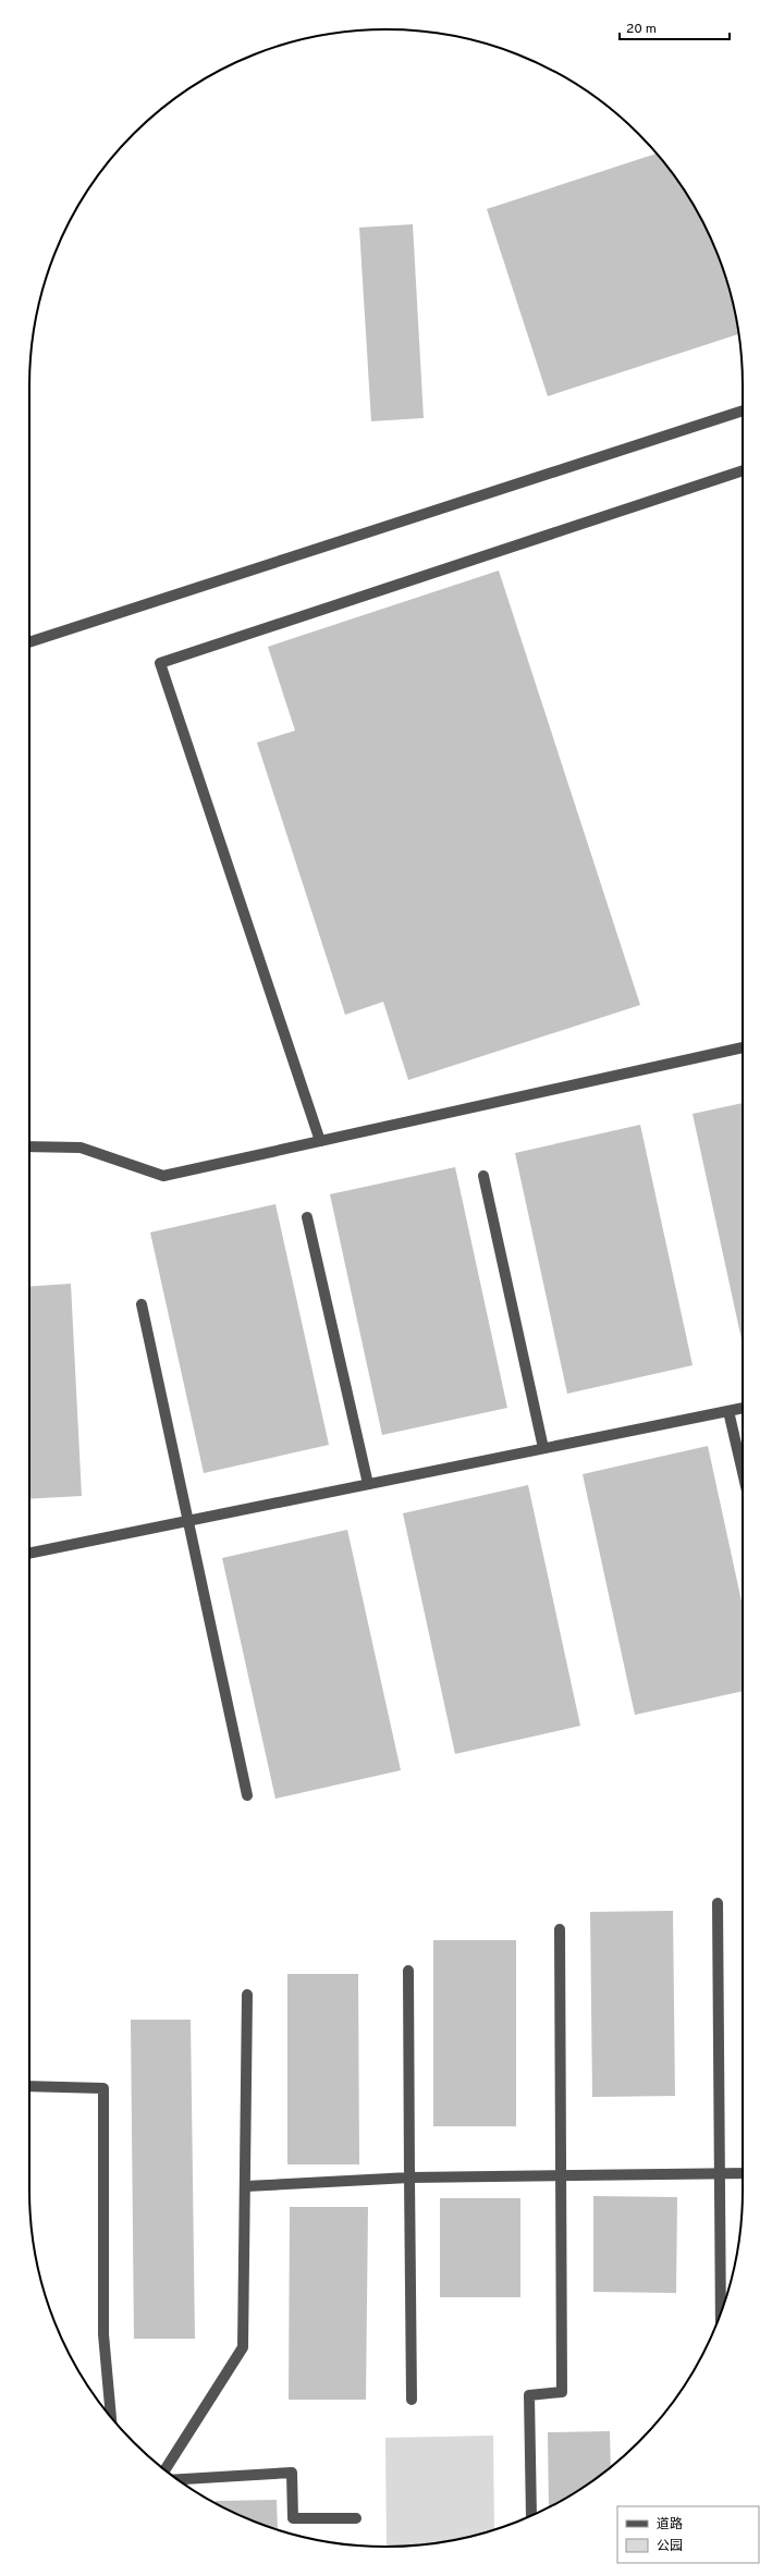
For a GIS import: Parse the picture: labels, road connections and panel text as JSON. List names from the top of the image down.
{
  "legend": ["道路", "公园"],
  "scale_bar": "20 m"
}
